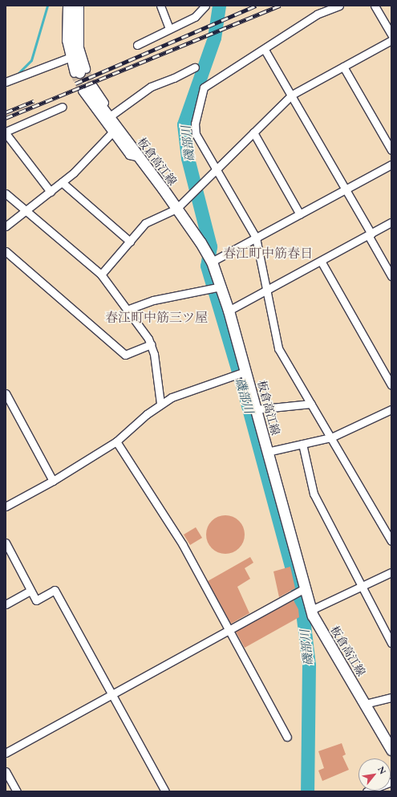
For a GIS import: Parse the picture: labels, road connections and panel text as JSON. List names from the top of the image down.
{
  "streets": {
    "main road": ["板倉高江線"]
  },
  "districts": ["春江町中筋春日", "春江町中筋三ツ屋"],
  "water": ["磯部川"],
  "north": "top right"
}
